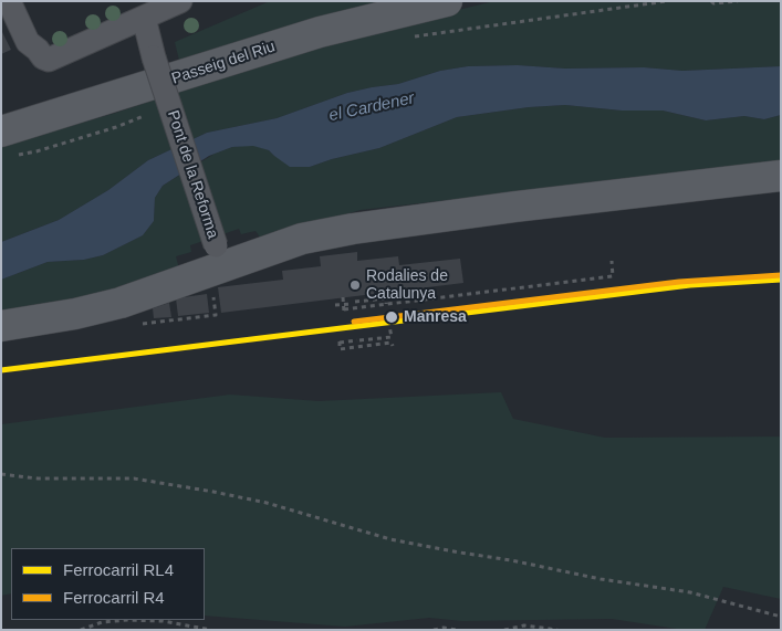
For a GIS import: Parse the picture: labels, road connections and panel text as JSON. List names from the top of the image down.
{
  "streets": {
    "street": ["Passeig del Riu", "Pont de la Reforma"]
  },
  "water": ["el Cardener"],
  "places": ["Rodalies de Catalunya", "Manresa"],
  "lines": ["rail line R4", "rail line RL4"],
  "legend": ["Ferrocarril RL4", "Ferrocarril R4"]
}
